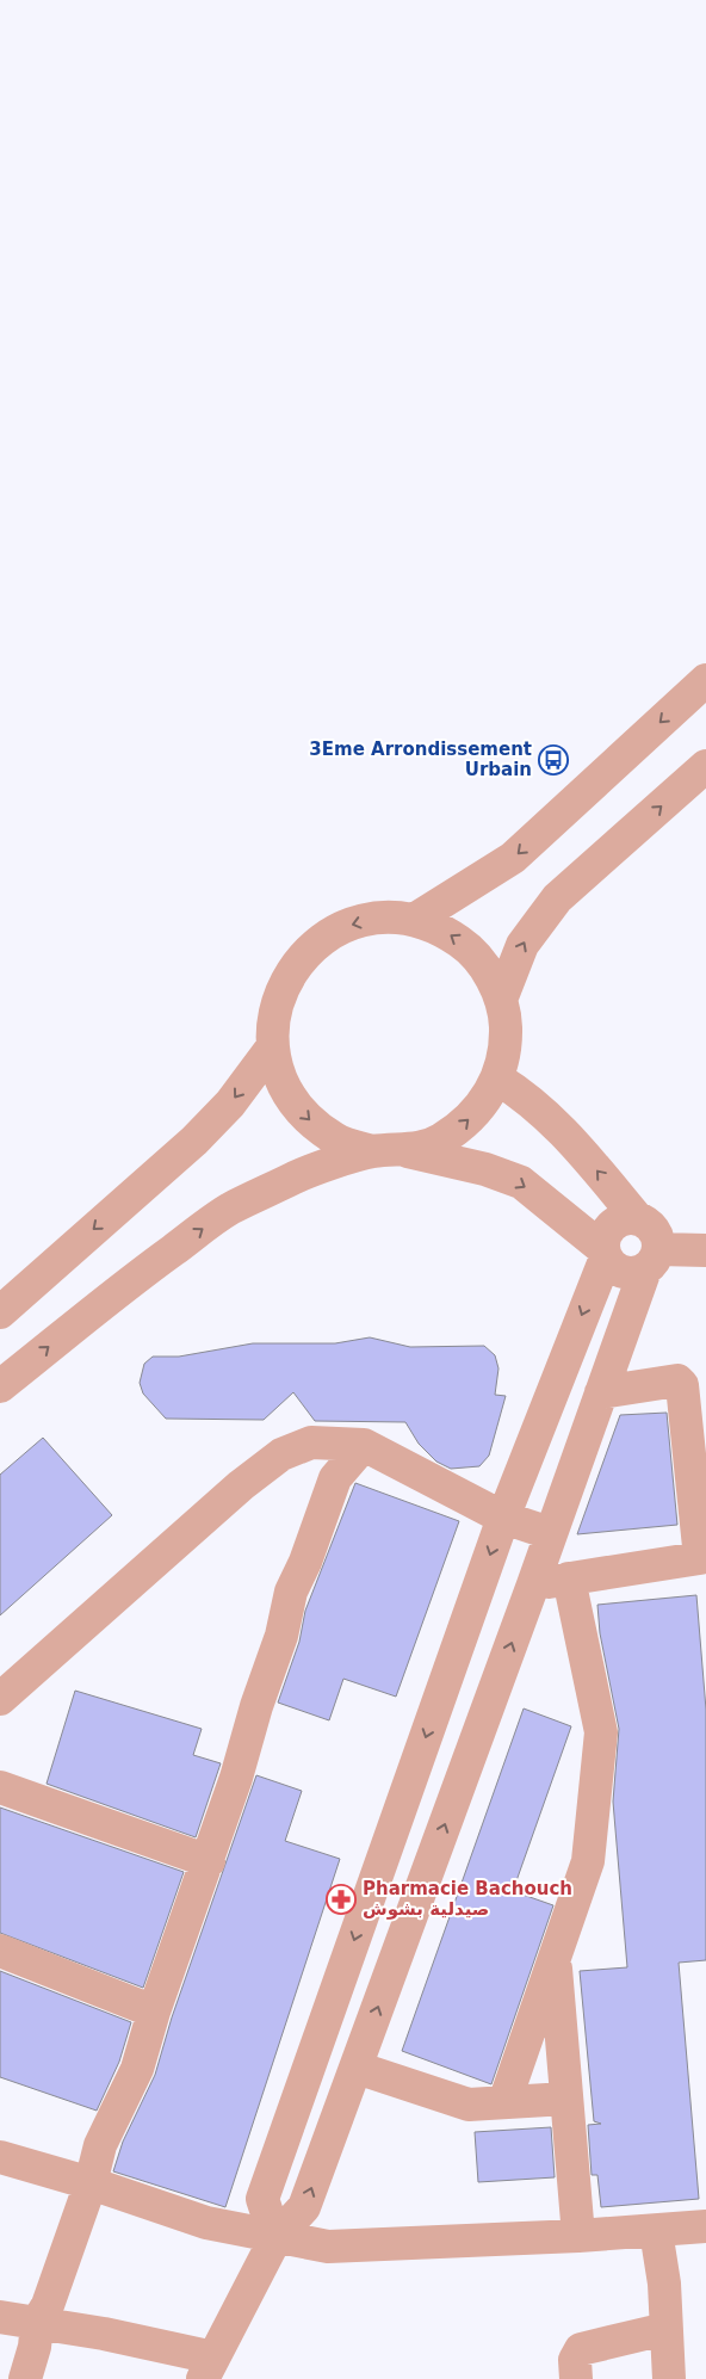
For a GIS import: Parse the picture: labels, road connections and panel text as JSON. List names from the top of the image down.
{
  "places": {
    "bus stop": ["3Eme Arrondissement Urbain"],
    "pharmacy": ["Pharmacie Bachouch صيدلية بشوش"]
  }
}
